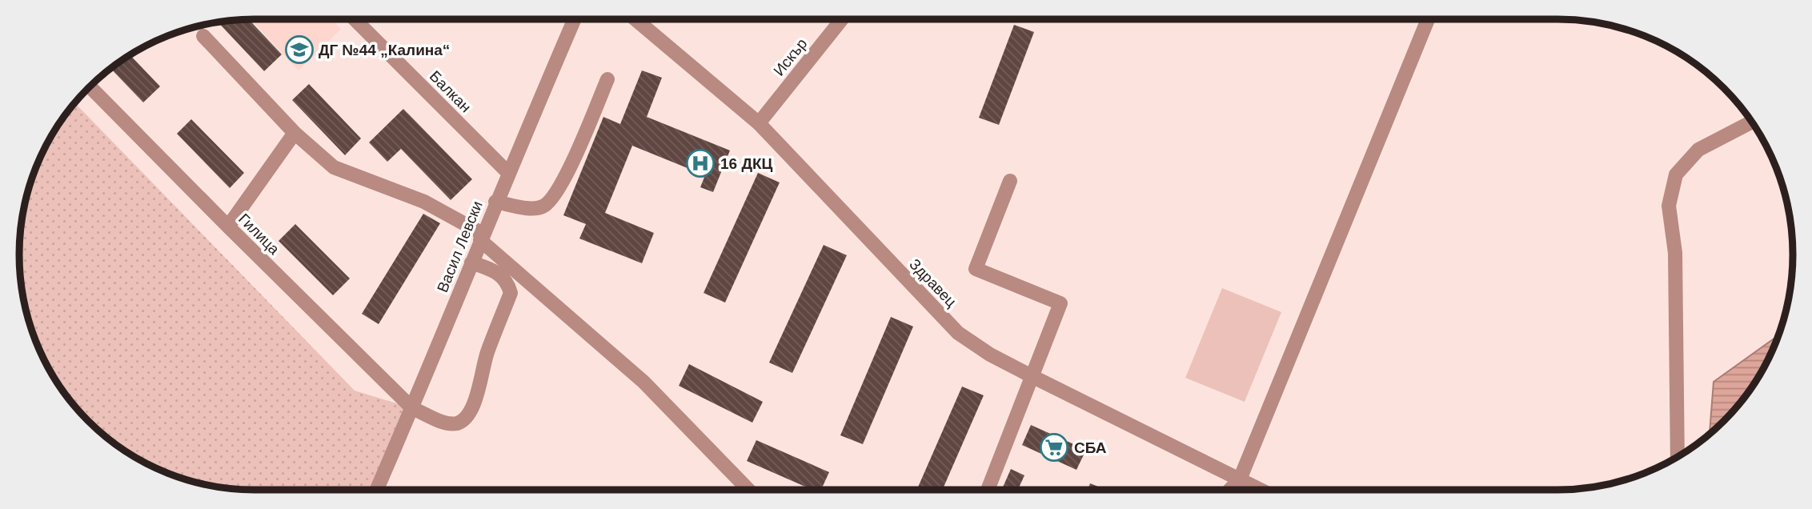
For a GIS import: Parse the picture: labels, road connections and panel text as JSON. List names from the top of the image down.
{
  "streets": {
    "street": [
      "Искър",
      "Балкан",
      "Гилица",
      "Васил Левски",
      "Здравец"
    ]
  },
  "crossings": [
    ["Искър", "Здравец"],
    ["Балкан", "Васил Левски"],
    ["Гилица", "Васил Левски"]
  ],
  "places": {
    "school or university": ["ДГ №44 „Калина“"],
    "hospital": ["16 ДКЦ"],
    "supermarket": ["СБА"]
  }
}
